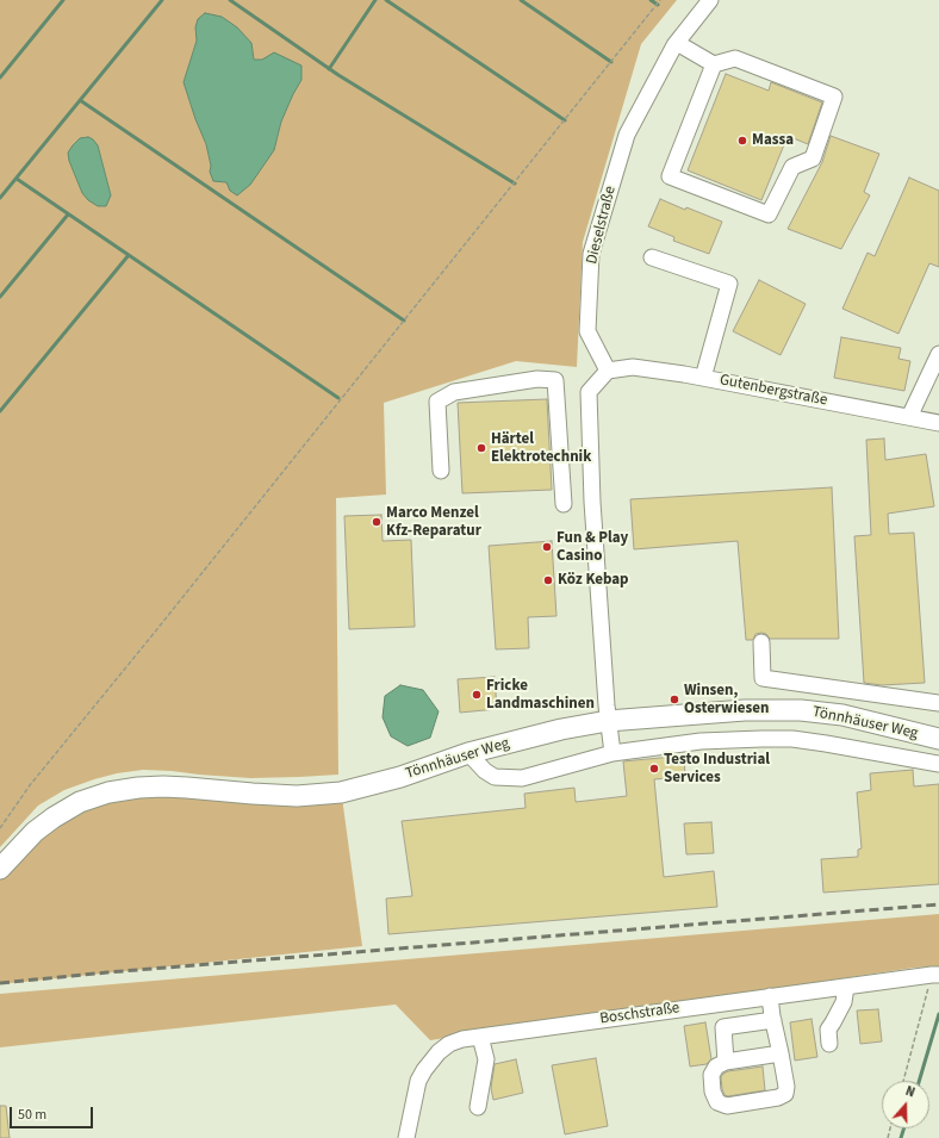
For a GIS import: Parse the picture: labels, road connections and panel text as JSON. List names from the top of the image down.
{
  "streets": {
    "main road": ["Tönnhäuser Weg"],
    "street": ["Dieselstraße", "Gutenbergstraße", "Boschstraße"]
  },
  "crossings": [
    ["Dieselstraße", "Gutenbergstraße"]
  ],
  "places": [
    "Massa",
    "Härtel Elektrotechnik",
    "Marco Menzel Kfz-Reparatur",
    "Fun & Play Casino",
    "Köz Kebap",
    "Fricke Landmaschinen",
    "Winsen, Osterwiesen",
    "Testo Industrial Services"
  ],
  "scale_bar": "50 m",
  "north": "top"
}
